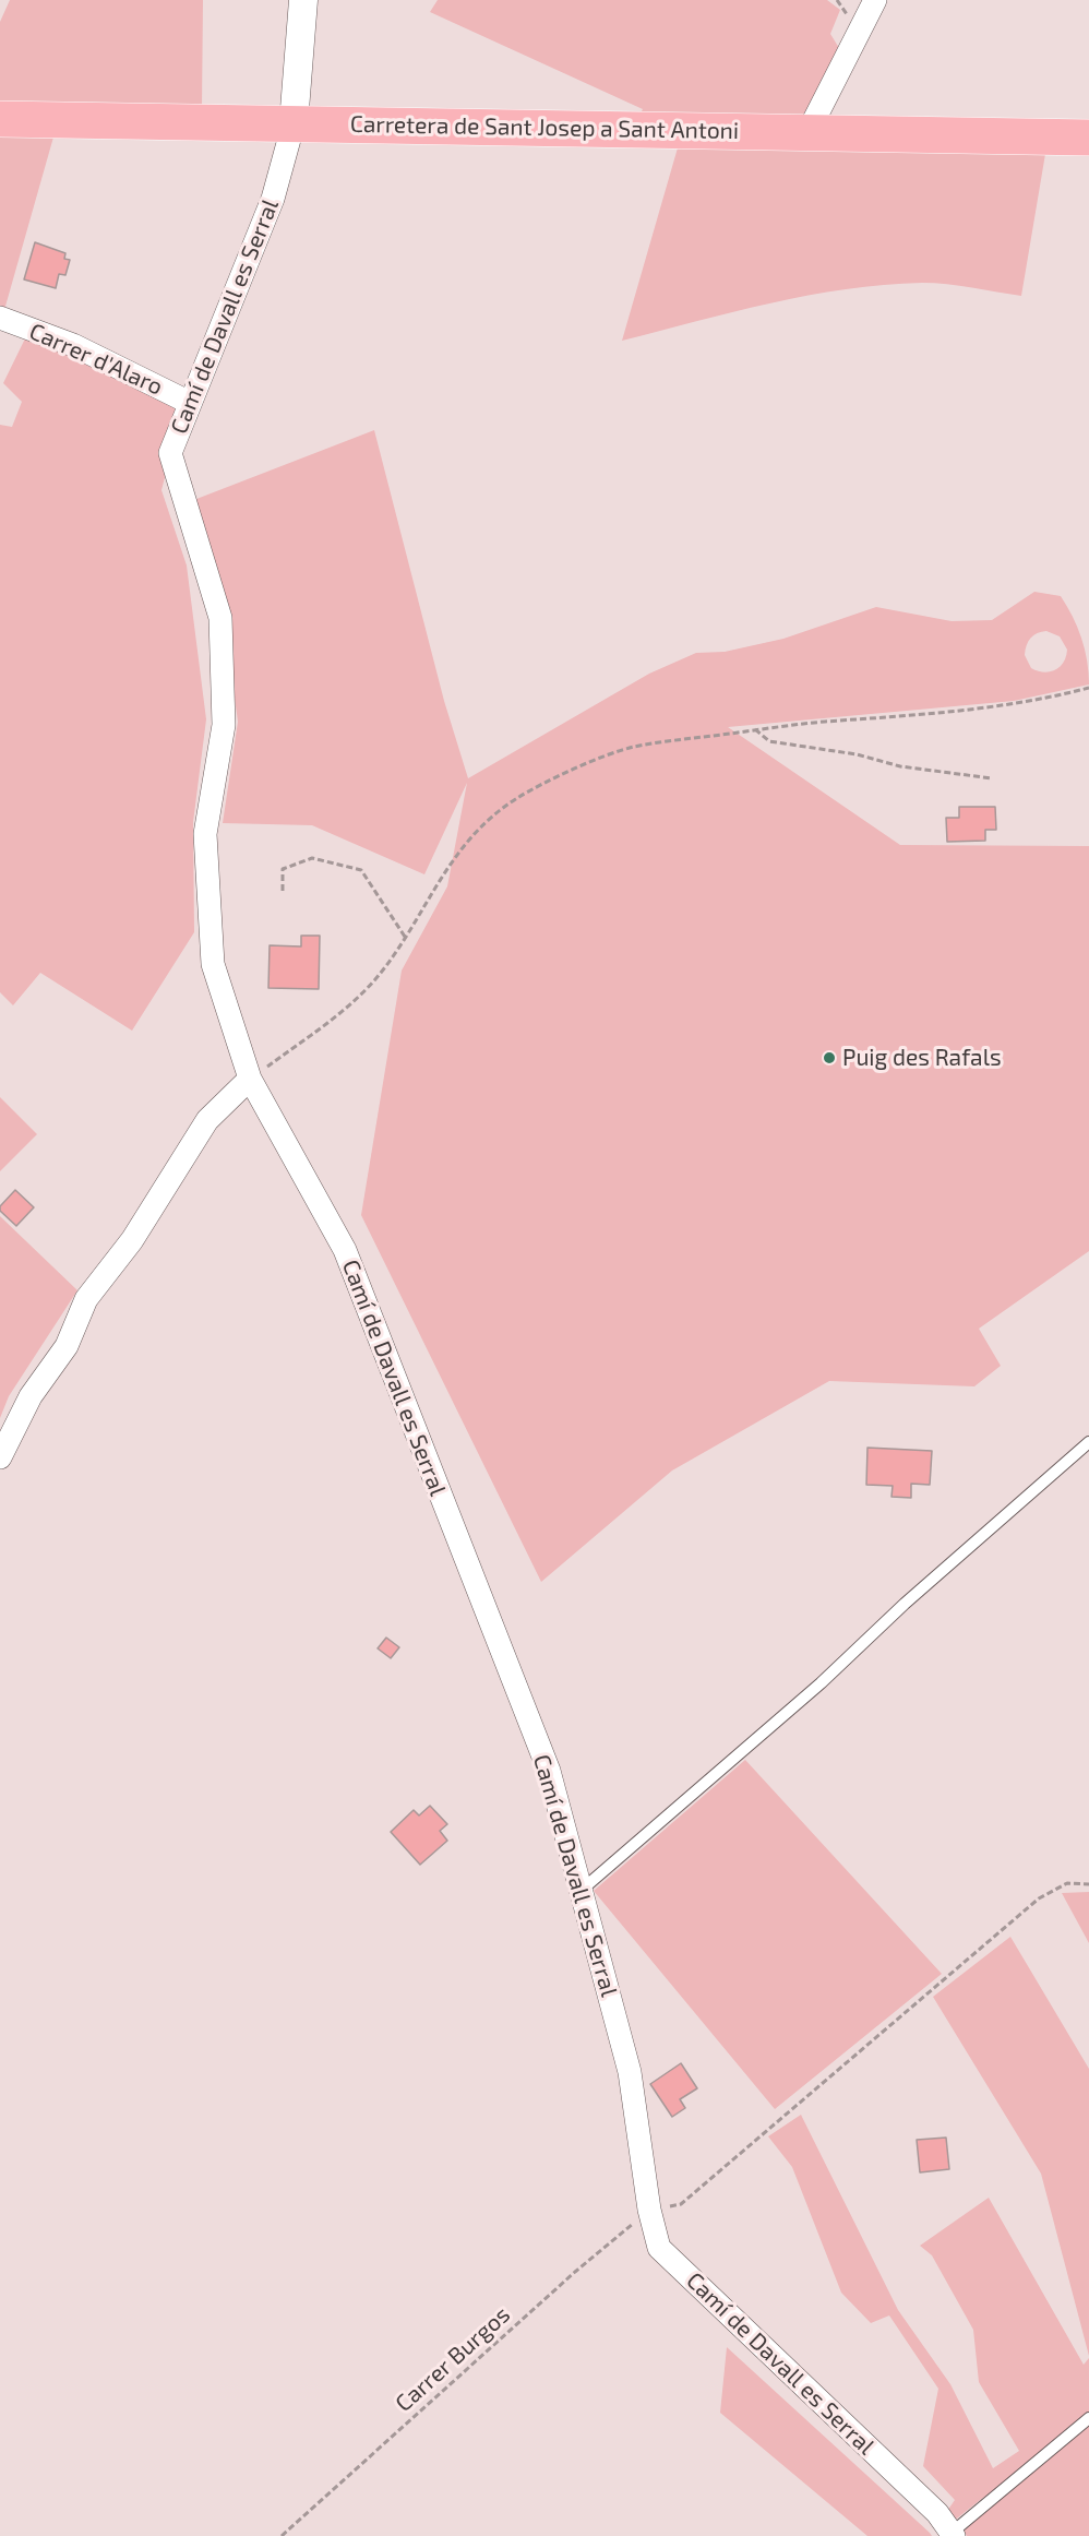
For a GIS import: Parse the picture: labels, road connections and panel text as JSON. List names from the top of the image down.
{
  "streets": {
    "main road": ["Carretera de Sant Josep a Sant Antoni"],
    "street": ["Camí de Davall es Serral", "Carrer d'Alaro"],
    "path": ["Carrer Burgos"]
  },
  "crossings": [
    ["Carretera de Sant Josep a Sant Antoni", "Camí de Davall es Serral"],
    ["Camí de Davall es Serral", "Carrer d'Alaro"],
    ["Camí de Davall es Serral", "Carrer Burgos"]
  ],
  "places": ["Puig des Rafals"]
}
